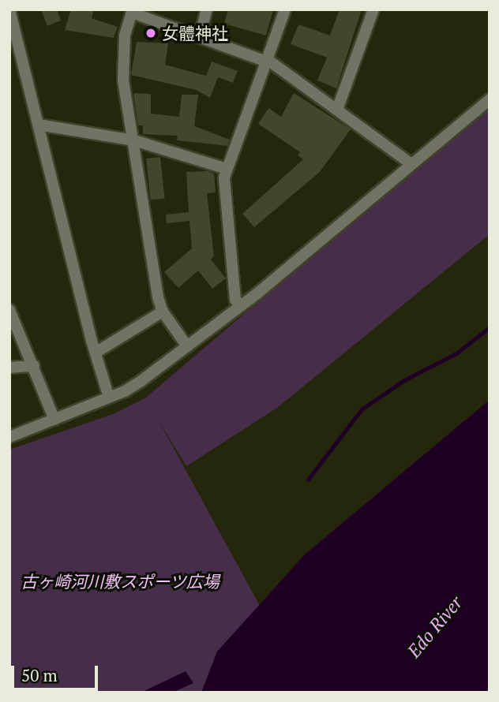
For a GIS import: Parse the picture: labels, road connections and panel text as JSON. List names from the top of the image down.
{
  "water": ["Edo River"],
  "parks": ["古ヶ崎河川敷スポーツ広場"],
  "places": ["女體神社"],
  "scale_bar": "50 m"
}
